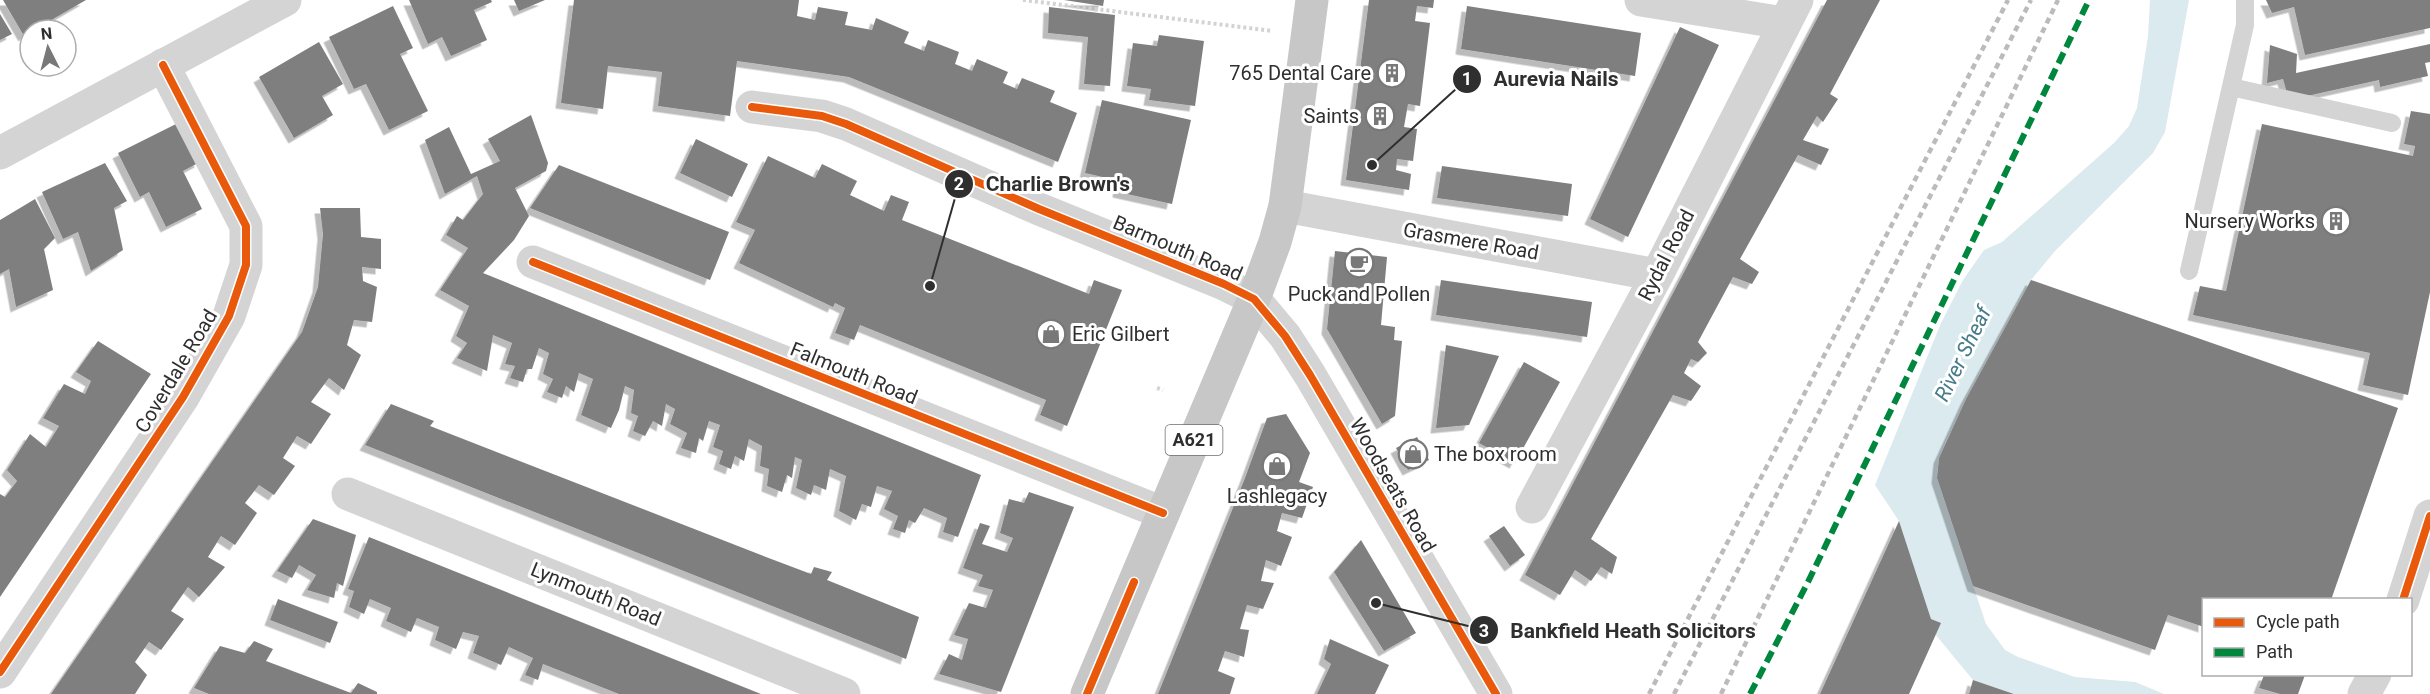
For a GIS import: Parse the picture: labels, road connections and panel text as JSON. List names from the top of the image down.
{
  "streets": {
    "main road": ["A621"],
    "street": [
      "Grasmere Road",
      "Barmouth Road",
      "Rydal Road",
      "Coverdale Road",
      "Falmouth Road",
      "Woodseats Road",
      "Lynmouth Road"
    ]
  },
  "crossings": [
    ["Grasmere Road", "Rydal Road"],
    ["Grasmere Road", "A621"],
    ["Barmouth Road", "A621"],
    ["Barmouth Road", "Woodseats Road"],
    ["Falmouth Road", "A621"],
    ["A621", "Woodseats Road"]
  ],
  "water": ["River Sheaf"],
  "places": {
    "building": ["765 Dental Care", "Saints", "Nursery Works"],
    "other": ["Aurevia Nails", "Charlie Brown's", "Bankfield Heath Solicitors"],
    "cafe": ["Puck and Pollen"],
    "shop": ["Eric Gilbert", "The box room", "Lashlegacy"]
  },
  "legend": ["Cycle path", "Path"],
  "north": "top"
}
